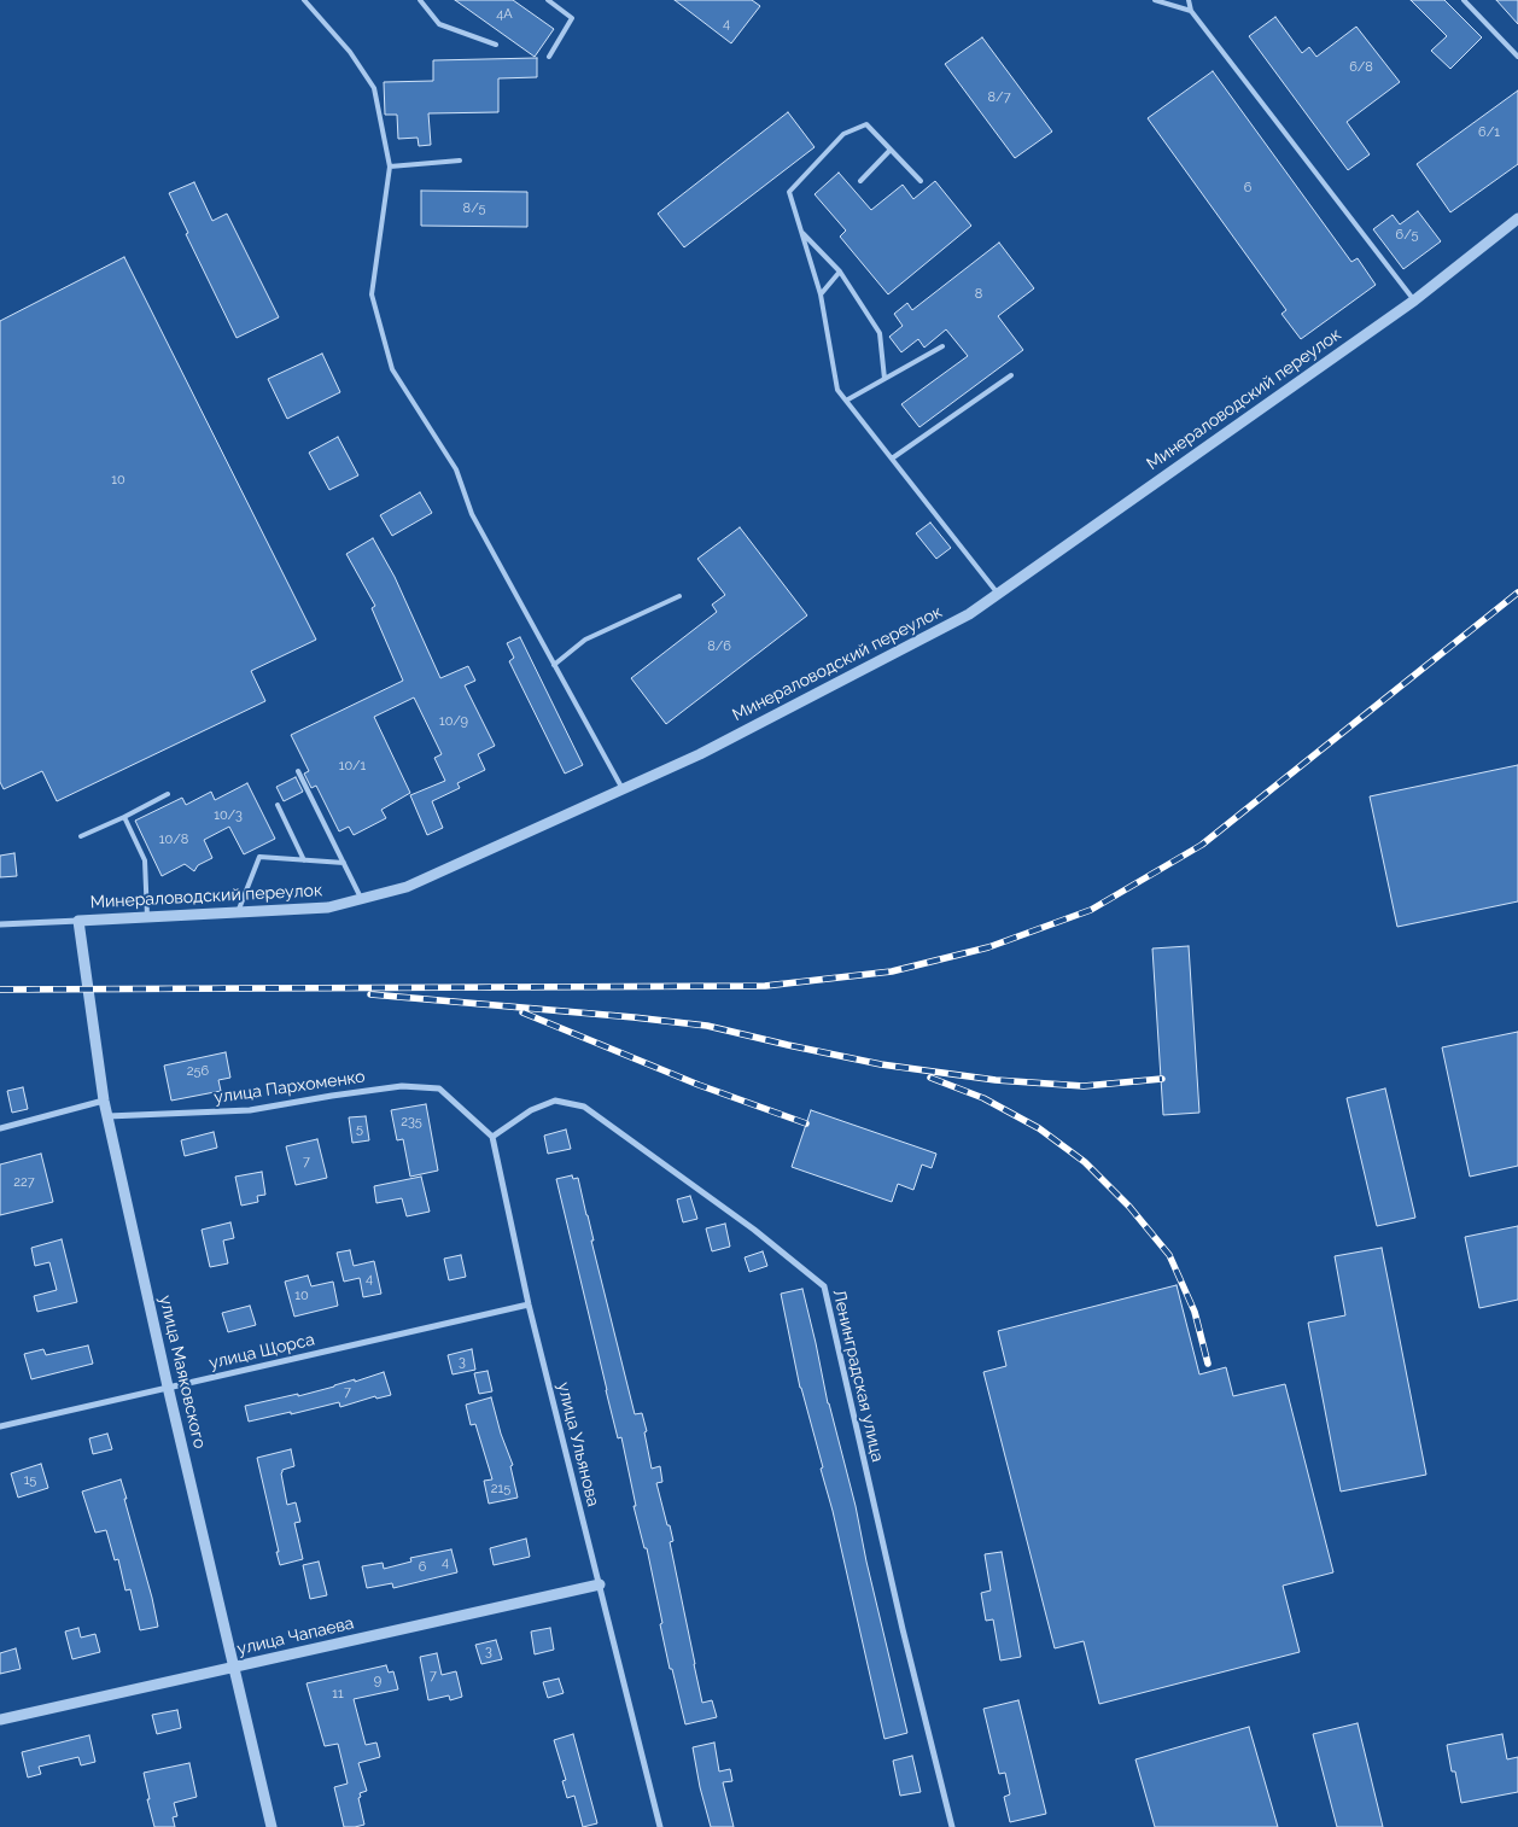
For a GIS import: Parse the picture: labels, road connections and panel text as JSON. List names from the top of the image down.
{
  "streets": {
    "street": [
      "Минераловодский переулок",
      "улица Пархоменко",
      "улица Щорса",
      "улица Маяковского",
      "Ленинградская улица",
      "улица Ульянова",
      "улица Чапаева"
    ]
  },
  "crossings": [
    ["Минераловодский переулок", "улица Маяковского"],
    ["улица Пархоменко", "улица Маяковского"],
    ["улица Пархоменко", "Ленинградская улица"],
    ["улица Пархоменко", "улица Ульянова"],
    ["улица Щорса", "улица Маяковского"],
    ["улица Щорса", "улица Ульянова"],
    ["улица Маяковского", "улица Чапаева"],
    ["Ленинградская улица", "улица Ульянова"],
    ["улица Ульянова", "улица Чапаева"]
  ],
  "house_numbers": [
    "4А",
    "4",
    "6/8",
    "8/7",
    "6/1",
    "6",
    "8/5",
    "6/5",
    "8",
    "10",
    "8/6",
    "10/9",
    "10/1",
    "10/3",
    "10/8",
    "256",
    "235",
    "5",
    "7",
    "227",
    "4",
    "10",
    "3",
    "7",
    "15",
    "215",
    "4",
    "6",
    "3",
    "7",
    "9",
    "11"
  ]
}
